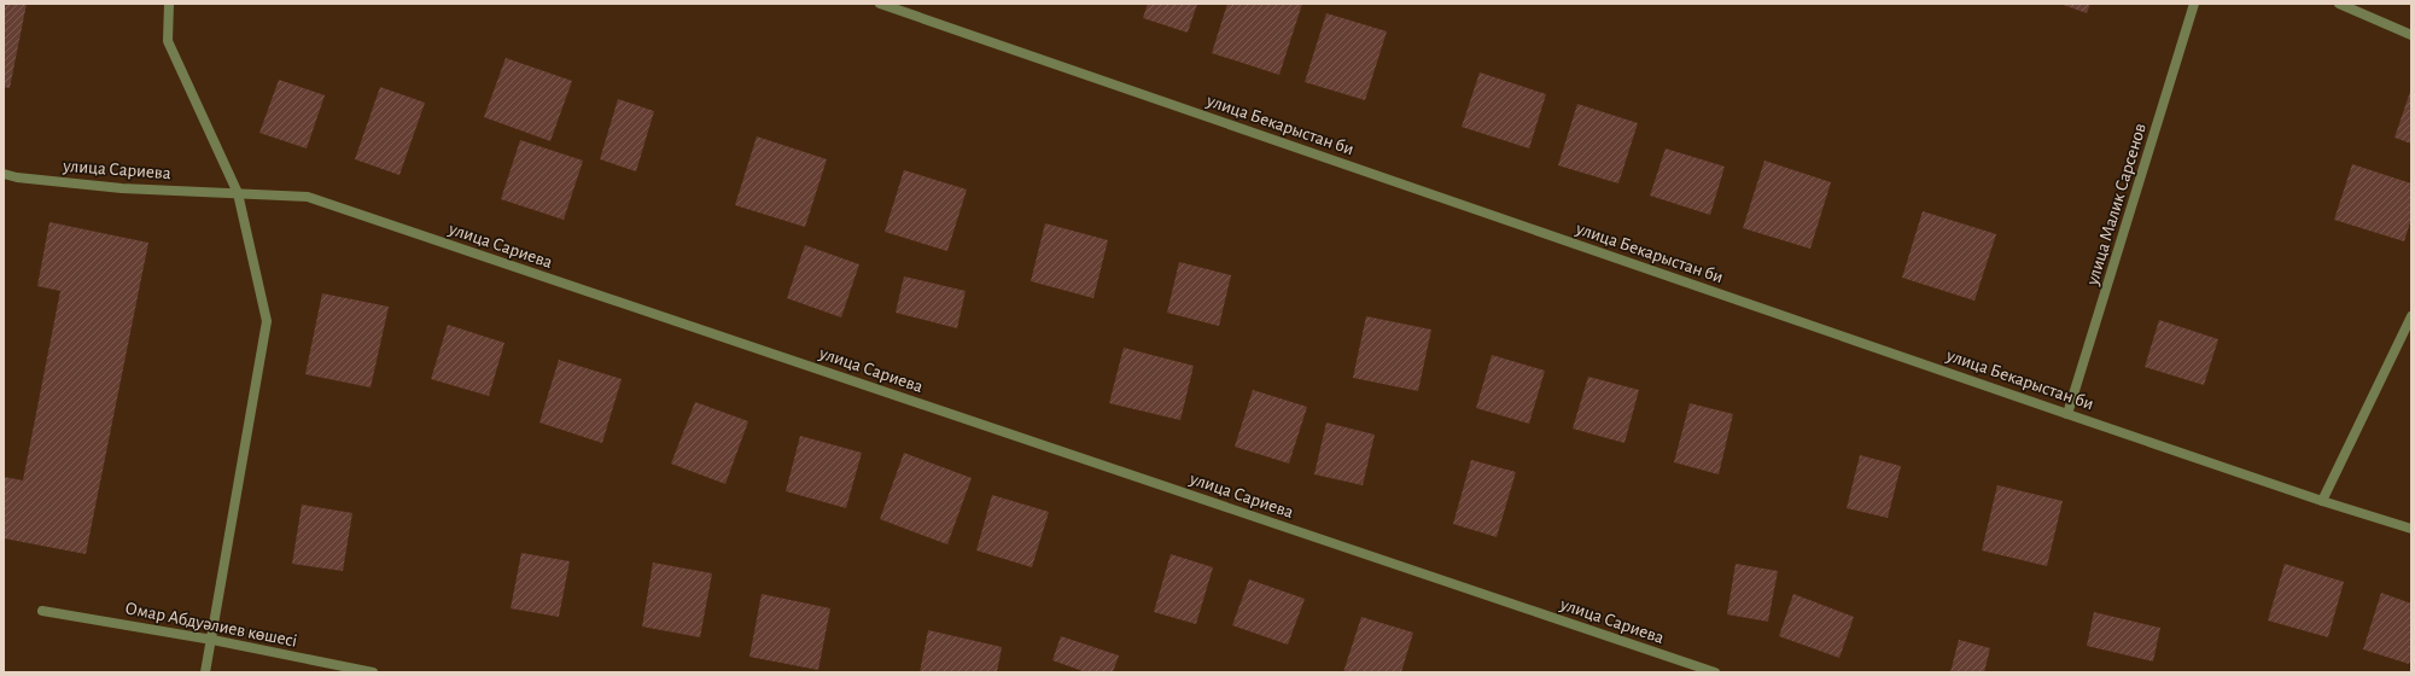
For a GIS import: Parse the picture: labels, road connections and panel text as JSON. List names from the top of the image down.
{
  "streets": {
    "street": [
      "улица Бекарыстан би",
      "улица Сариева",
      "улица Малик Сарсенов",
      "Омар Абдуәлиев көшесі"
    ]
  },
  "crossings": [
    ["улица Бекарыстан би", "улица Малик Сарсенов"]
  ]
}
